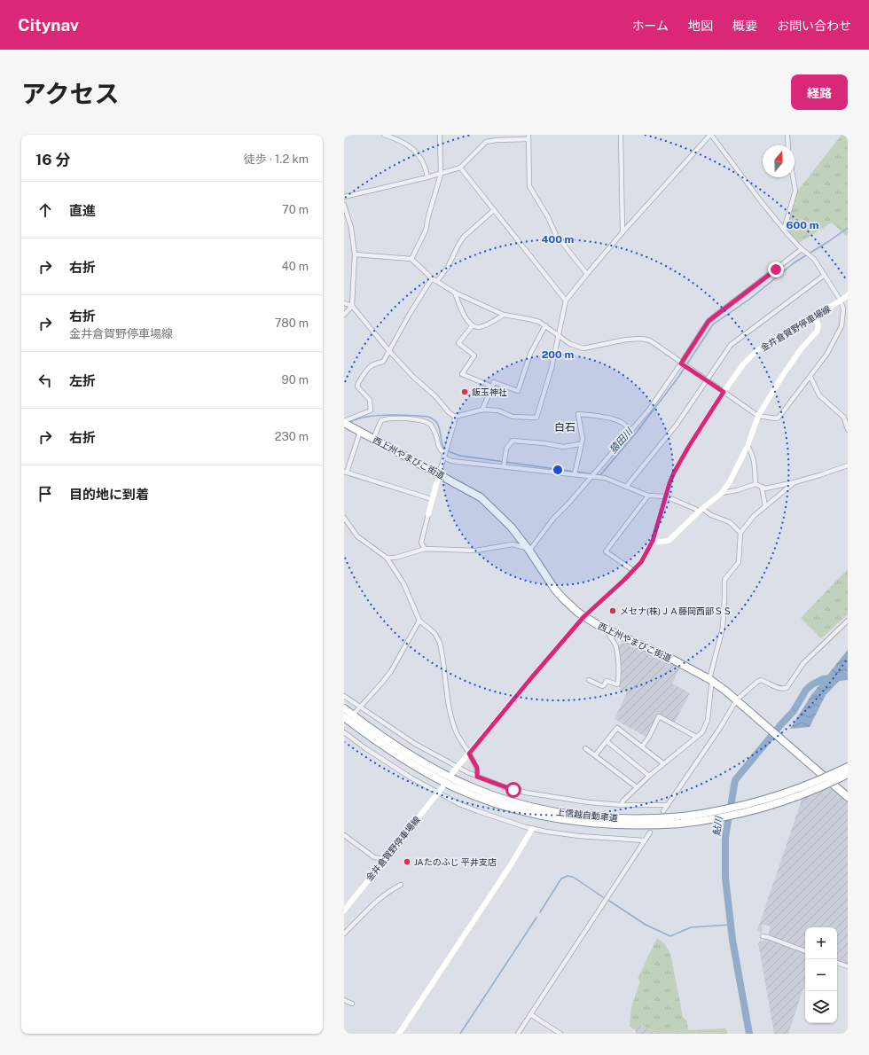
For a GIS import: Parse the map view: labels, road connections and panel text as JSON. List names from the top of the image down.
{
  "streets": {
    "highway": ["西上州やまびこ街道", "上信越自動車道"],
    "main road": ["金井倉賀野停車場線"]
  },
  "crossings": [
    ["金井倉賀野停車場線", "西上州やまびこ街道"]
  ],
  "districts": ["白石"],
  "water": ["猿田川", "鮎川"],
  "places": ["飯玉神社", "メセナ(株)ＪＡ藤岡西部ＳＳ", "JAたのふじ 平井支店"],
  "north": "top",
  "page": {
    "header": "Citynav",
    "nav": [
      "ホーム",
      "地図",
      "概要",
      "お問い合わせ"
    ],
    "title": "アクセス",
    "buttons": "経路",
    "heading": ["16 分", "徒歩 · 1.2 km"],
    "list": [
      ["直進", "70 m"],
      ["右折", "40 m"],
      ["右折", "金井倉賀野停車場線", "780 m"],
      ["左折", "90 m"],
      ["右折", "230 m"],
      "目的地に到着"
    ],
    "map_buttons": ["+", "−"]
  },
  "rings": ["600 m", "400 m", "200 m"]
}
